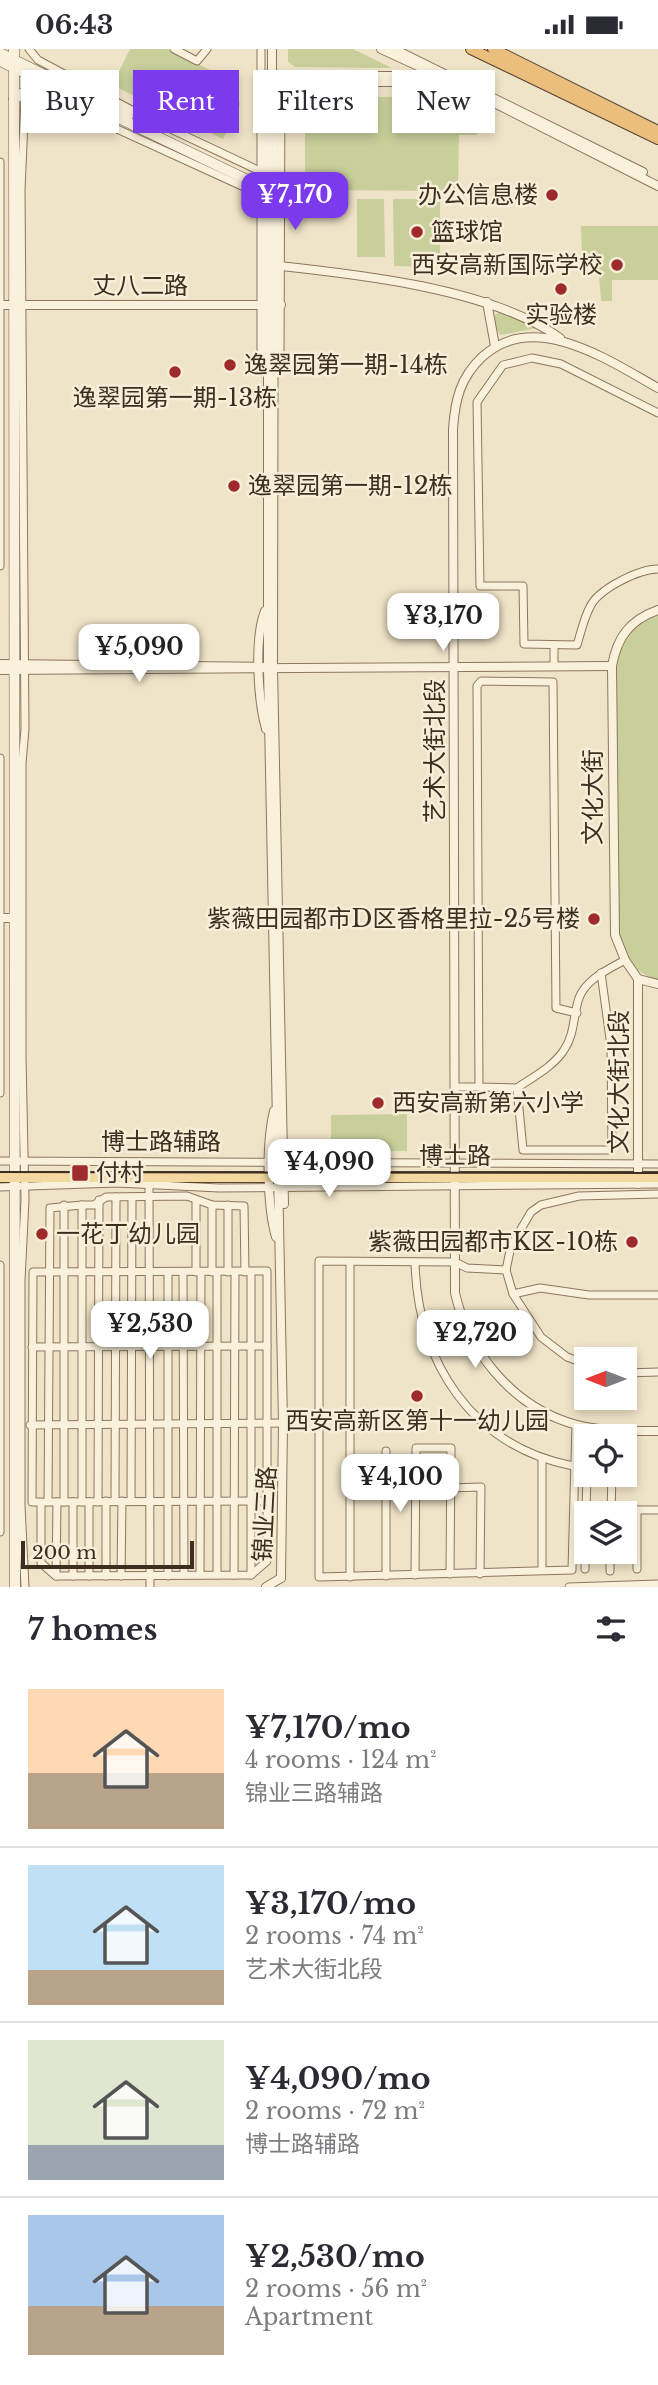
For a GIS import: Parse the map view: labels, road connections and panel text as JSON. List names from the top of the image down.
{
  "streets": {
    "main road": ["博士路"],
    "street": [
      "丈八二路",
      "艺术大街北段",
      "文化大街",
      "文化大街北段",
      "博士路辅路",
      "锦业三路"
    ]
  },
  "crossings": [
    ["艺术大街北段", "博士路"],
    ["文化大街", "文化大街北段"],
    ["文化大街北段", "博士路"],
    ["博士路辅路", "博士路"],
    ["博士路辅路", "锦业三路"],
    ["博士路", "锦业三路"]
  ],
  "places": {
    "other": [
      "办公信息楼",
      "篮球馆",
      "西安高新国际学校",
      "实验楼",
      "逸翠园第一期-14栋",
      "逸翠园第一期-13栋",
      "逸翠园第一期-12栋",
      "紫薇田园都市D区香格里拉-25号楼",
      "西安高新第六小学",
      "一花丁幼儿园",
      "紫薇田园都市K区-10栋",
      "西安高新区第十一幼儿园"
    ],
    "transit": ["付村"]
  },
  "scale_bar": "200 m",
  "north": "left",
  "page": {
    "status": "06:43",
    "chip": [
      "Buy",
      "Rent",
      "Filters",
      "New"
    ],
    "price": [
      "¥7,170",
      "¥3,170",
      "¥5,090",
      "¥4,090",
      "¥2,530",
      "¥2,720",
      "¥4,100"
    ],
    "scale": "200 m",
    "heading": "7 homes",
    "list": [
      {
        "name": "¥7,170/mo",
        "note": "4 rooms · 124 m² · 锦业三路辅路"
      },
      {
        "name": "¥3,170/mo",
        "note": "2 rooms · 74 m² · 艺术大街北段"
      },
      {
        "name": "¥4,090/mo",
        "note": "2 rooms · 72 m² · 博士路辅路"
      },
      {
        "name": "¥2,530/mo",
        "note": "2 rooms · 56 m² · Apartment"
      }
    ]
  }
}
